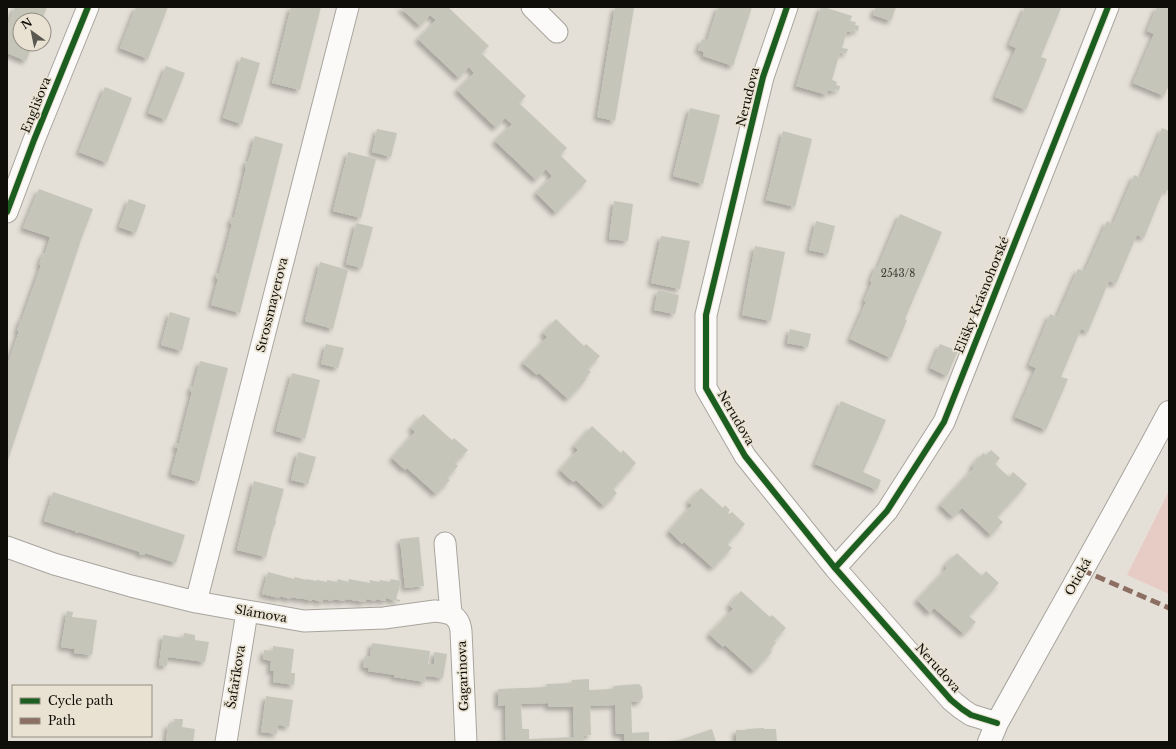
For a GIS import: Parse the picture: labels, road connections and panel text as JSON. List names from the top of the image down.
{
  "streets": {
    "street": [
      "Nerudova",
      "Englišova",
      "Elišky Krásnohorské",
      "Strossmayerova",
      "Otická",
      "Slámova",
      "Gagarinova",
      "Šafaříkova"
    ]
  },
  "crossings": [
    ["Nerudova", "Elišky Krásnohorské"],
    ["Nerudova", "Otická"],
    ["Strossmayerova", "Slámova"],
    ["Slámova", "Gagarinova"],
    ["Slámova", "Šafaříkova"]
  ],
  "house_numbers": ["2543/8"],
  "legend": ["Cycle path", "Path"],
  "north": "top left"
}
